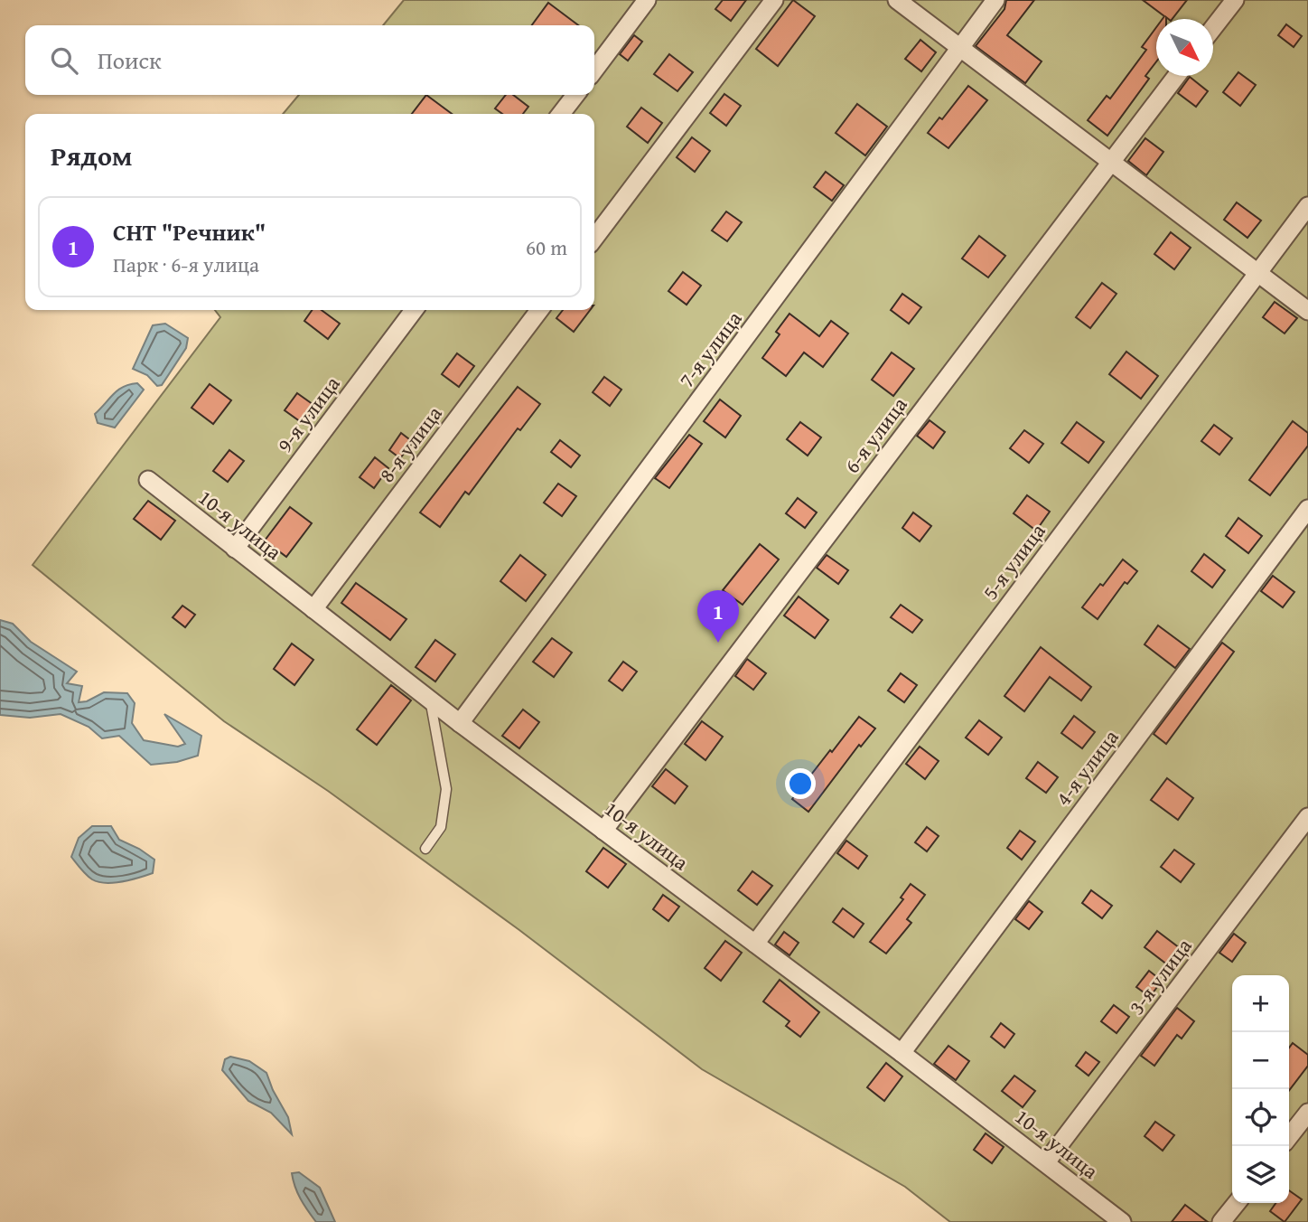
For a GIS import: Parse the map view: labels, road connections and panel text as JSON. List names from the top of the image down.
{
  "streets": {
    "street": [
      "7-я улица",
      "9-я улица",
      "6-я улица",
      "8-я улица",
      "10-я улица",
      "5-я улица",
      "4-я улица",
      "3-я улица"
    ]
  },
  "crossings": [
    ["7-я улица", "10-я улица"],
    ["9-я улица", "10-я улица"],
    ["6-я улица", "10-я улица"],
    ["8-я улица", "10-я улица"],
    ["10-я улица", "5-я улица"],
    ["10-я улица", "4-я улица"],
    ["10-я улица", "3-я улица"]
  ],
  "north": "bottom right",
  "page": {
    "search": "Поиск",
    "heading": "Рядом",
    "list": [
      {
        "mark": "1",
        "name": "СНТ \"Речник\"",
        "note": "Парк · 6-я улица",
        "value": "60 m"
      }
    ],
    "pins": "1",
    "map_buttons": ["+", "−"]
  }
}
